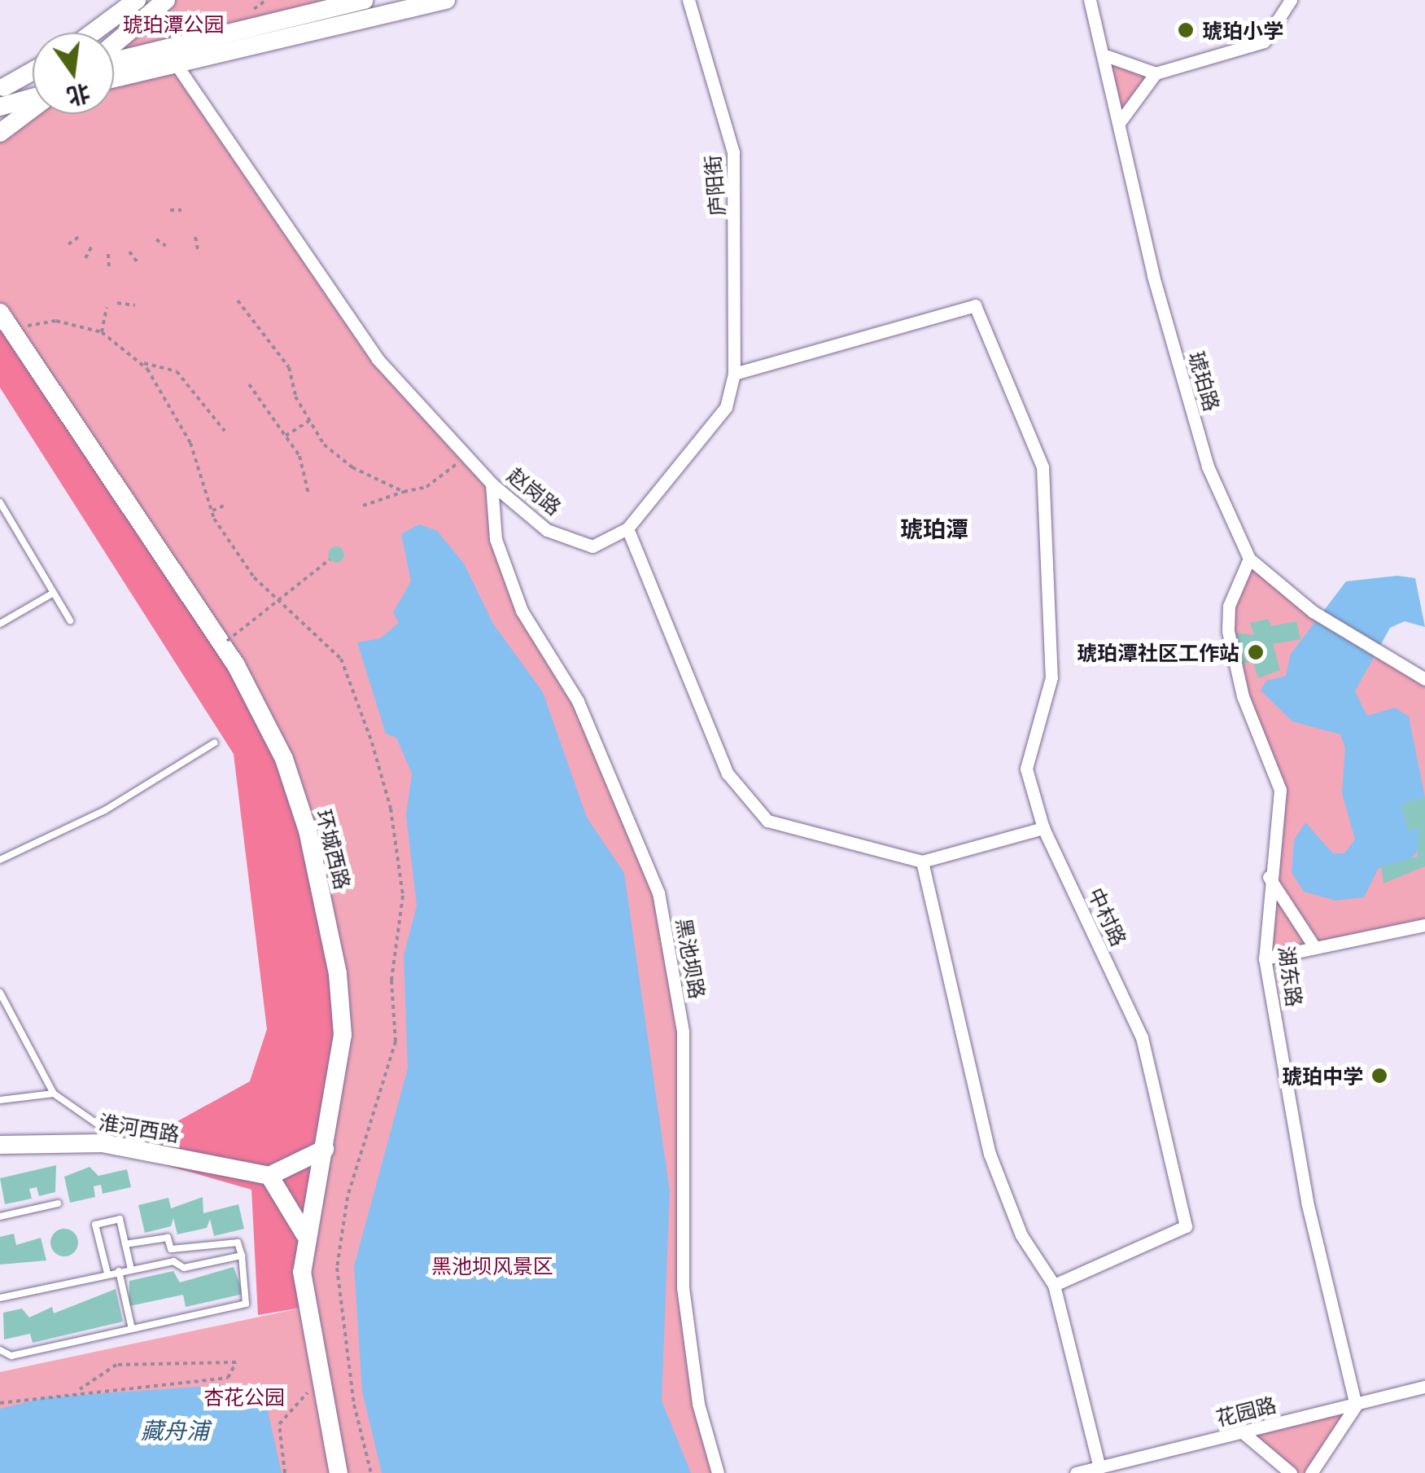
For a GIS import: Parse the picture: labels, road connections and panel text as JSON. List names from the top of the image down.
{
  "streets": {
    "street": [
      "庐阳街",
      "琥珀路",
      "赵岗路",
      "环城西路",
      "中村路",
      "黑池坝路",
      "湖东路",
      "淮河西路",
      "花园路"
    ]
  },
  "crossings": [
    ["庐阳街", "赵岗路"],
    ["庐阳街", "中村路"],
    ["琥珀路", "湖东路"],
    ["赵岗路", "中村路"],
    ["赵岗路", "黑池坝路"],
    ["湖东路", "花园路"]
  ],
  "districts": ["琥珀潭"],
  "water": ["藏舟浦"],
  "parks": ["琥珀潭公园", "黑池坝风景区", "杏花公园"],
  "places": ["琥珀小学", "琥珀潭社区工作站", "琥珀中学"],
  "north": "bottom"
}
